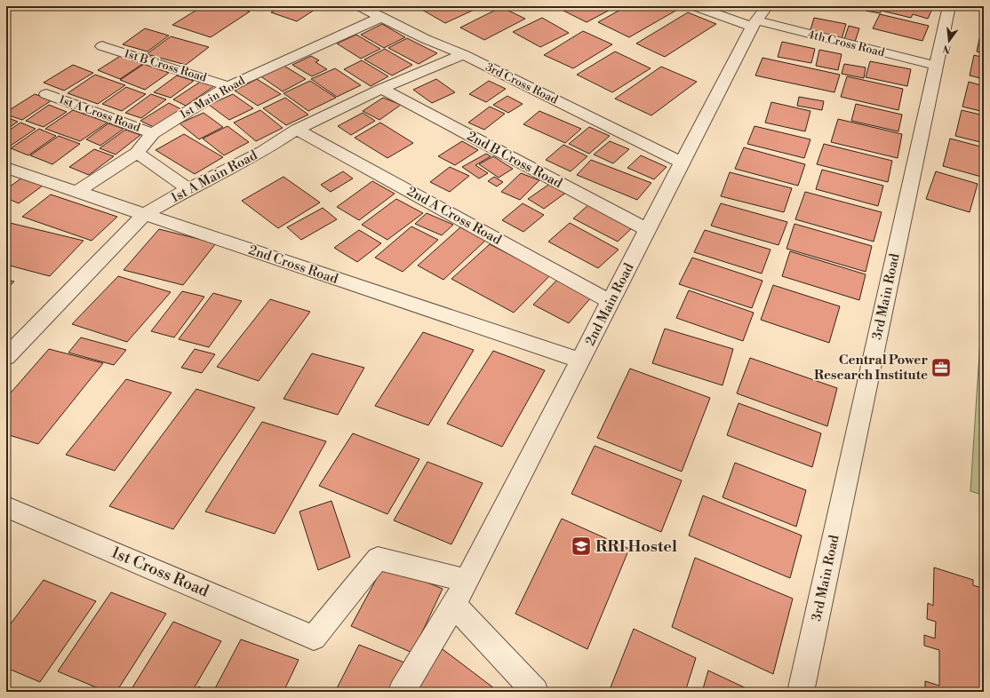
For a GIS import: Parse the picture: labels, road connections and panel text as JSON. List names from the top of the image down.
{
  "streets": {
    "street": [
      "4th Cross Road",
      "1st B Cross Road",
      "3rd Cross Road",
      "1st Main Road",
      "1st A Cross Road",
      "2nd B Cross Road",
      "1st A Main Road",
      "2nd A Cross Road",
      "2nd Cross Road",
      "3rd Main Road",
      "2nd Main Road",
      "1st Cross Road"
    ]
  },
  "crossings": [
    ["4th Cross Road", "3rd Main Road"],
    ["4th Cross Road", "2nd Main Road"],
    ["1st B Cross Road", "1st Main Road"],
    ["3rd Cross Road", "1st Main Road"],
    ["3rd Cross Road", "1st A Main Road"],
    ["3rd Cross Road", "2nd Main Road"],
    ["1st Main Road", "1st A Cross Road"],
    ["1st Main Road", "2nd Cross Road"],
    ["2nd B Cross Road", "1st A Main Road"],
    ["2nd B Cross Road", "2nd Main Road"],
    ["1st A Main Road", "2nd A Cross Road"],
    ["1st A Main Road", "2nd Cross Road"],
    ["2nd A Cross Road", "2nd Main Road"],
    ["2nd Cross Road", "2nd Main Road"],
    ["2nd Main Road", "1st Cross Road"]
  ],
  "places": {
    "office": ["Central Power Research Institute"],
    "school or university": ["RRI Hostel"]
  },
  "north": "bottom"
}
